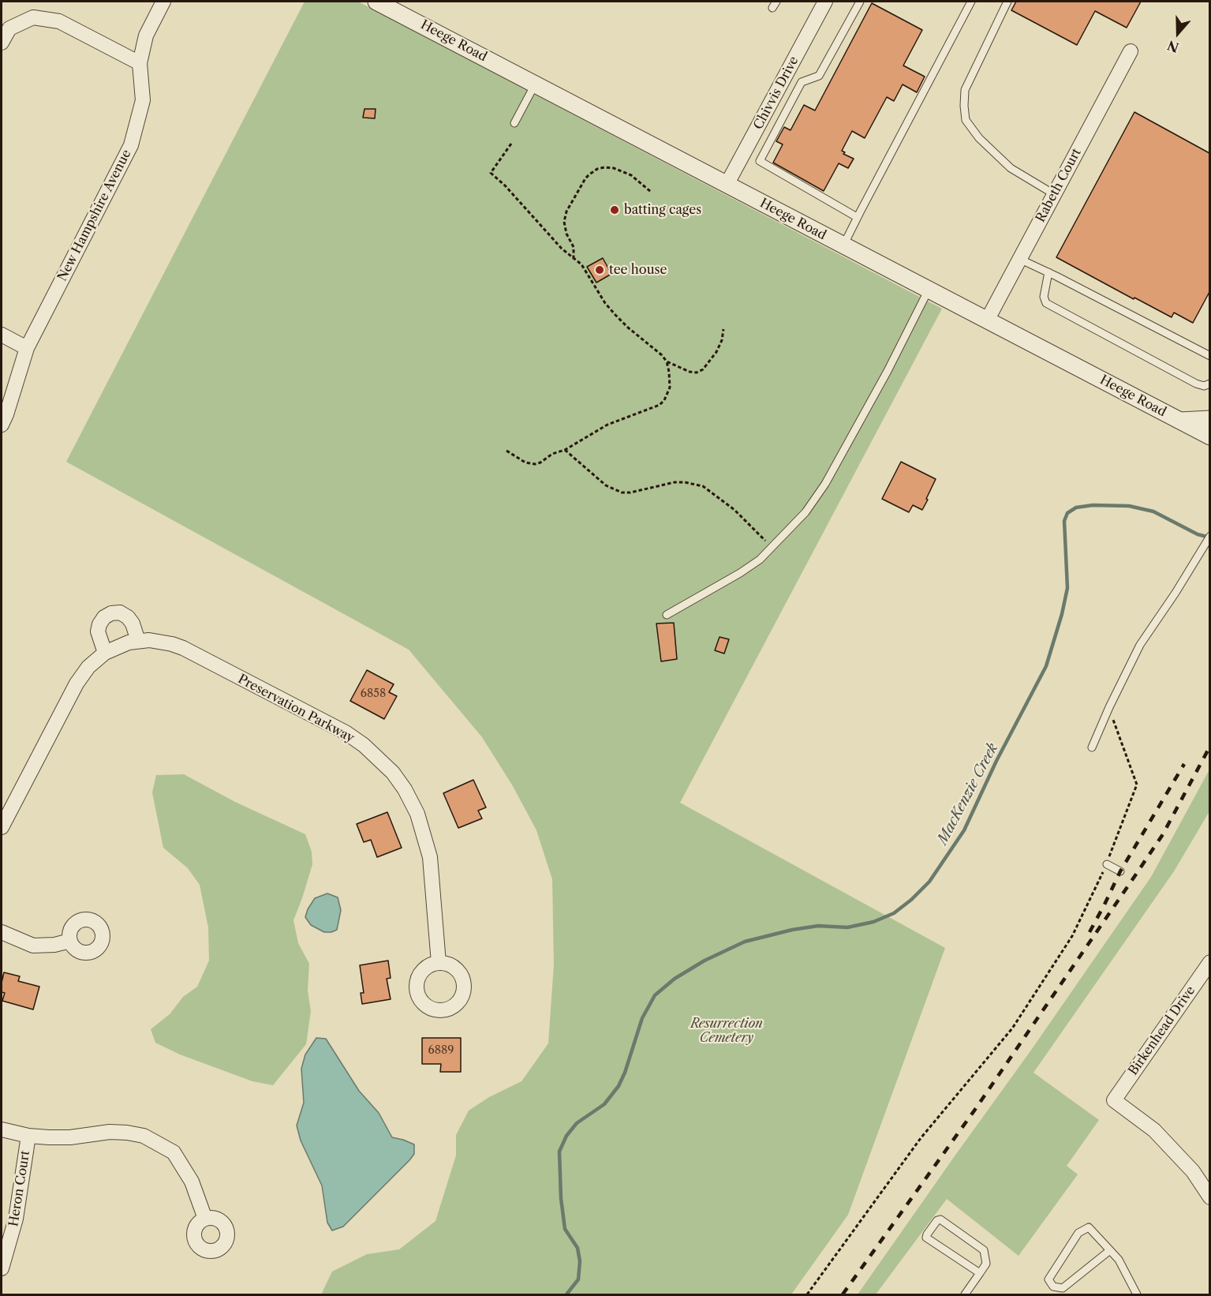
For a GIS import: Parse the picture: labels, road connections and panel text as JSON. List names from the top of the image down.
{
  "streets": {
    "street": [
      "Heege Road",
      "Chivvis Drive",
      "Rabeth Court",
      "New Hampshire Avenue",
      "Preservation Parkway",
      "Birkenhead Drive",
      "Heron Court"
    ]
  },
  "crossings": [
    ["Heege Road", "Chivvis Drive"],
    ["Heege Road", "Rabeth Court"]
  ],
  "water": ["MacKenzie Creek"],
  "parks": ["Resurrection Cemetery"],
  "places": ["batting cages", "tee house"],
  "house_numbers": ["6858", "6889"],
  "north": "bottom"
}
